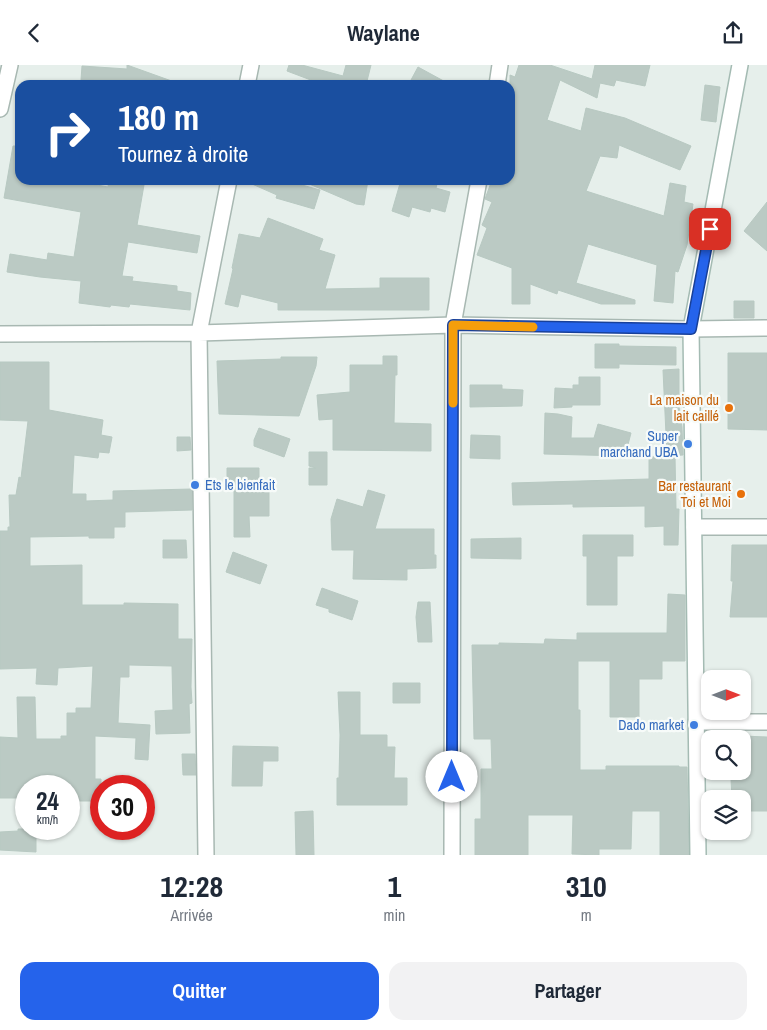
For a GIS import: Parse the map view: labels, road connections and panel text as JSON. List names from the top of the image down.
{
  "places": [
    "La maison du lait caillé",
    "Super marchand UBA",
    "Ets le bienfait",
    "Bar restaurant Toi et Moi",
    "Dado market"
  ],
  "north": "right",
  "page": {
    "header": "Waylane",
    "turn": ["180 m", "Tournez à droite"],
    "speed": "24 km/h",
    "limit": "30",
    "eta": [
      "12:28",
      "Arrivée",
      "1",
      "min",
      "310",
      "m"
    ],
    "buttons": ["Quitter", "Partager"]
  }
}
